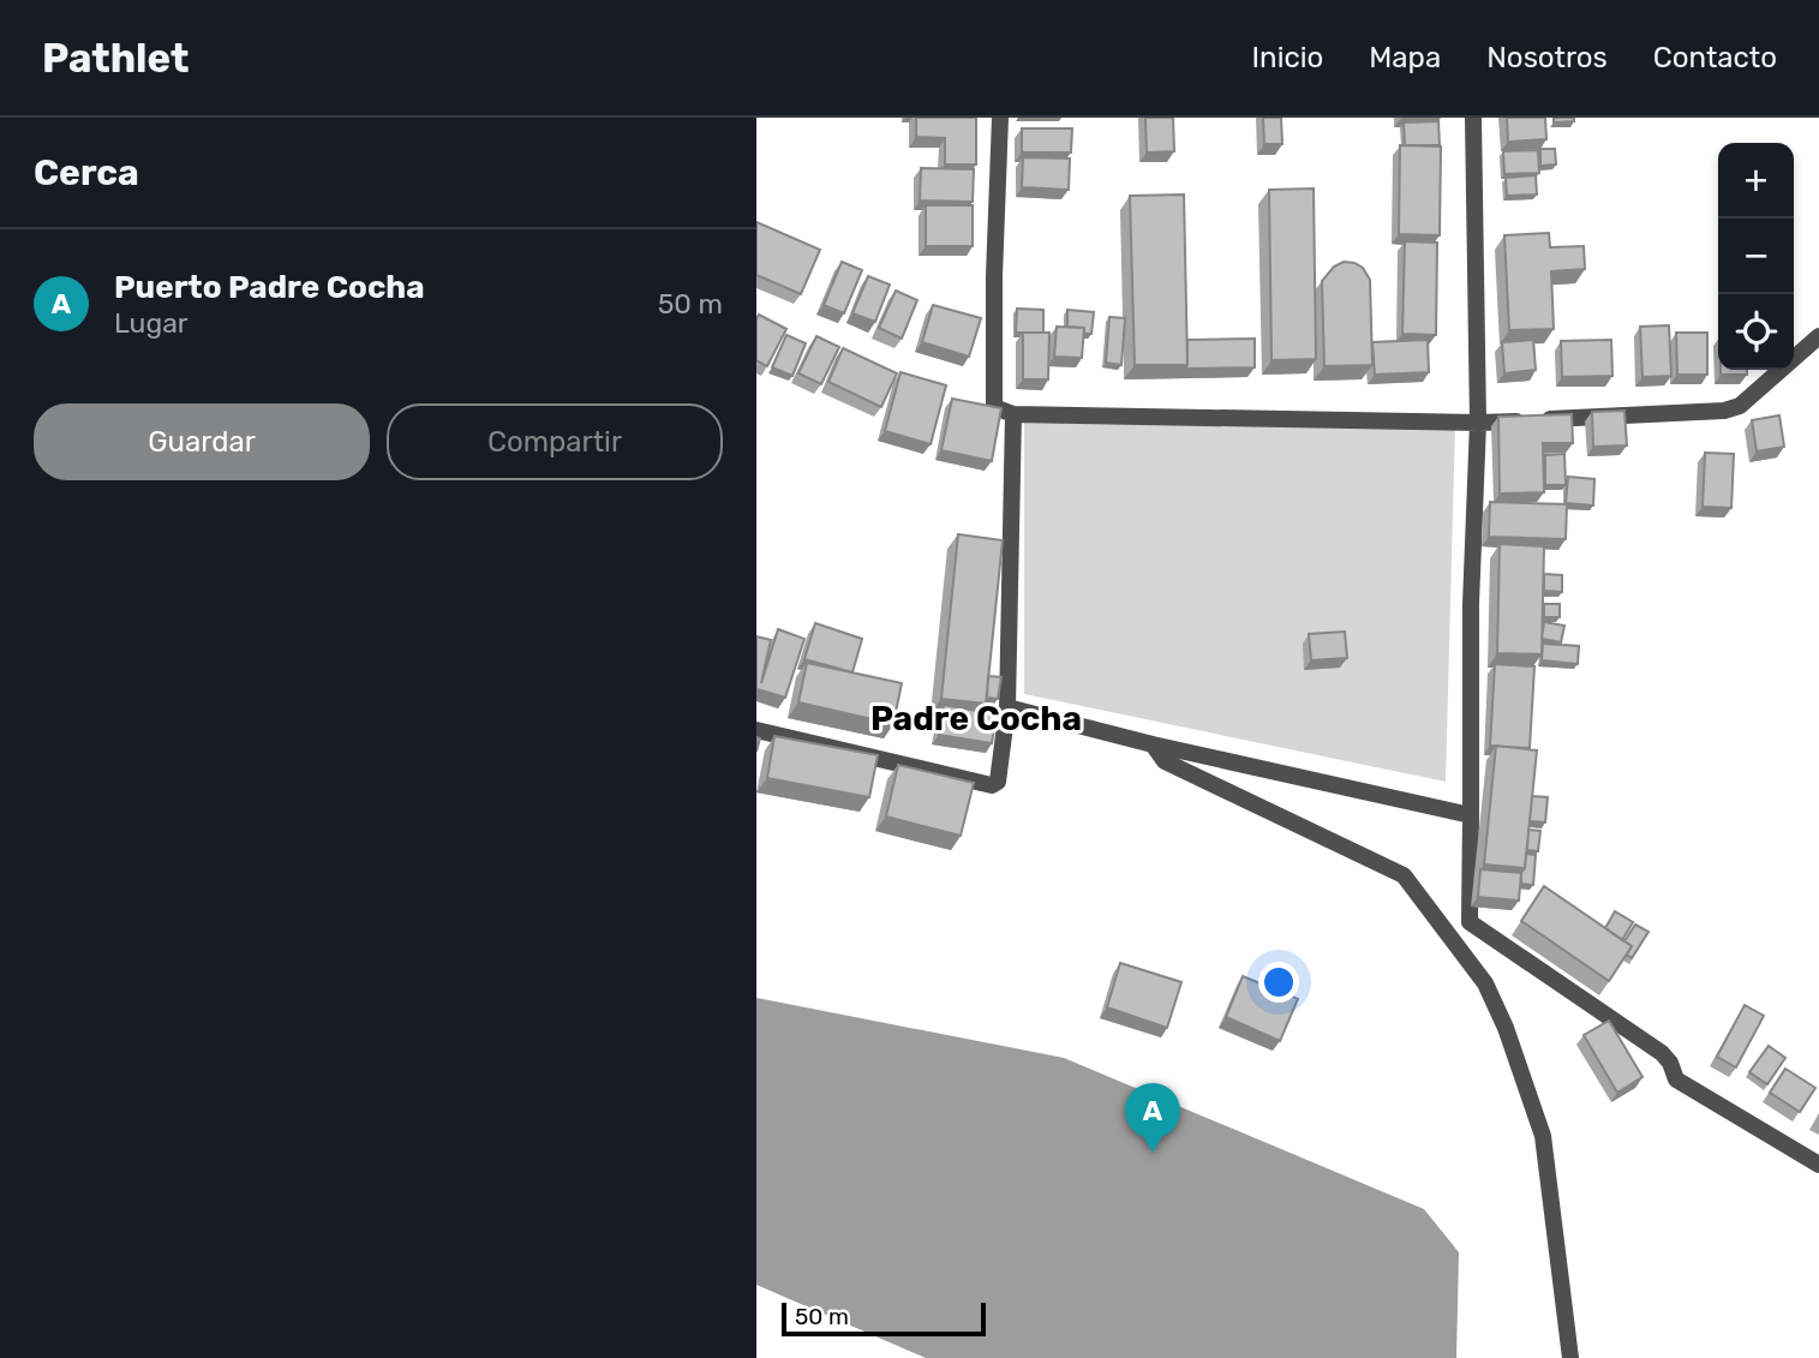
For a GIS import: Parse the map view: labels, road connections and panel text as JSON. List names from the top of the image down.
{
  "districts": ["Padre Cocha"],
  "scale_bar": "50 m",
  "page": {
    "header": "Pathlet",
    "nav": [
      "Inicio",
      "Mapa",
      "Nosotros",
      "Contacto"
    ],
    "heading": "Cerca",
    "map_buttons": ["+", "−"],
    "list": [
      {
        "mark": "A",
        "name": "Puerto Padre Cocha",
        "note": "Lugar",
        "value": "50 m"
      }
    ],
    "buttons": ["Guardar", "Compartir"],
    "pins": "A",
    "scale": "50 m"
  }
}
